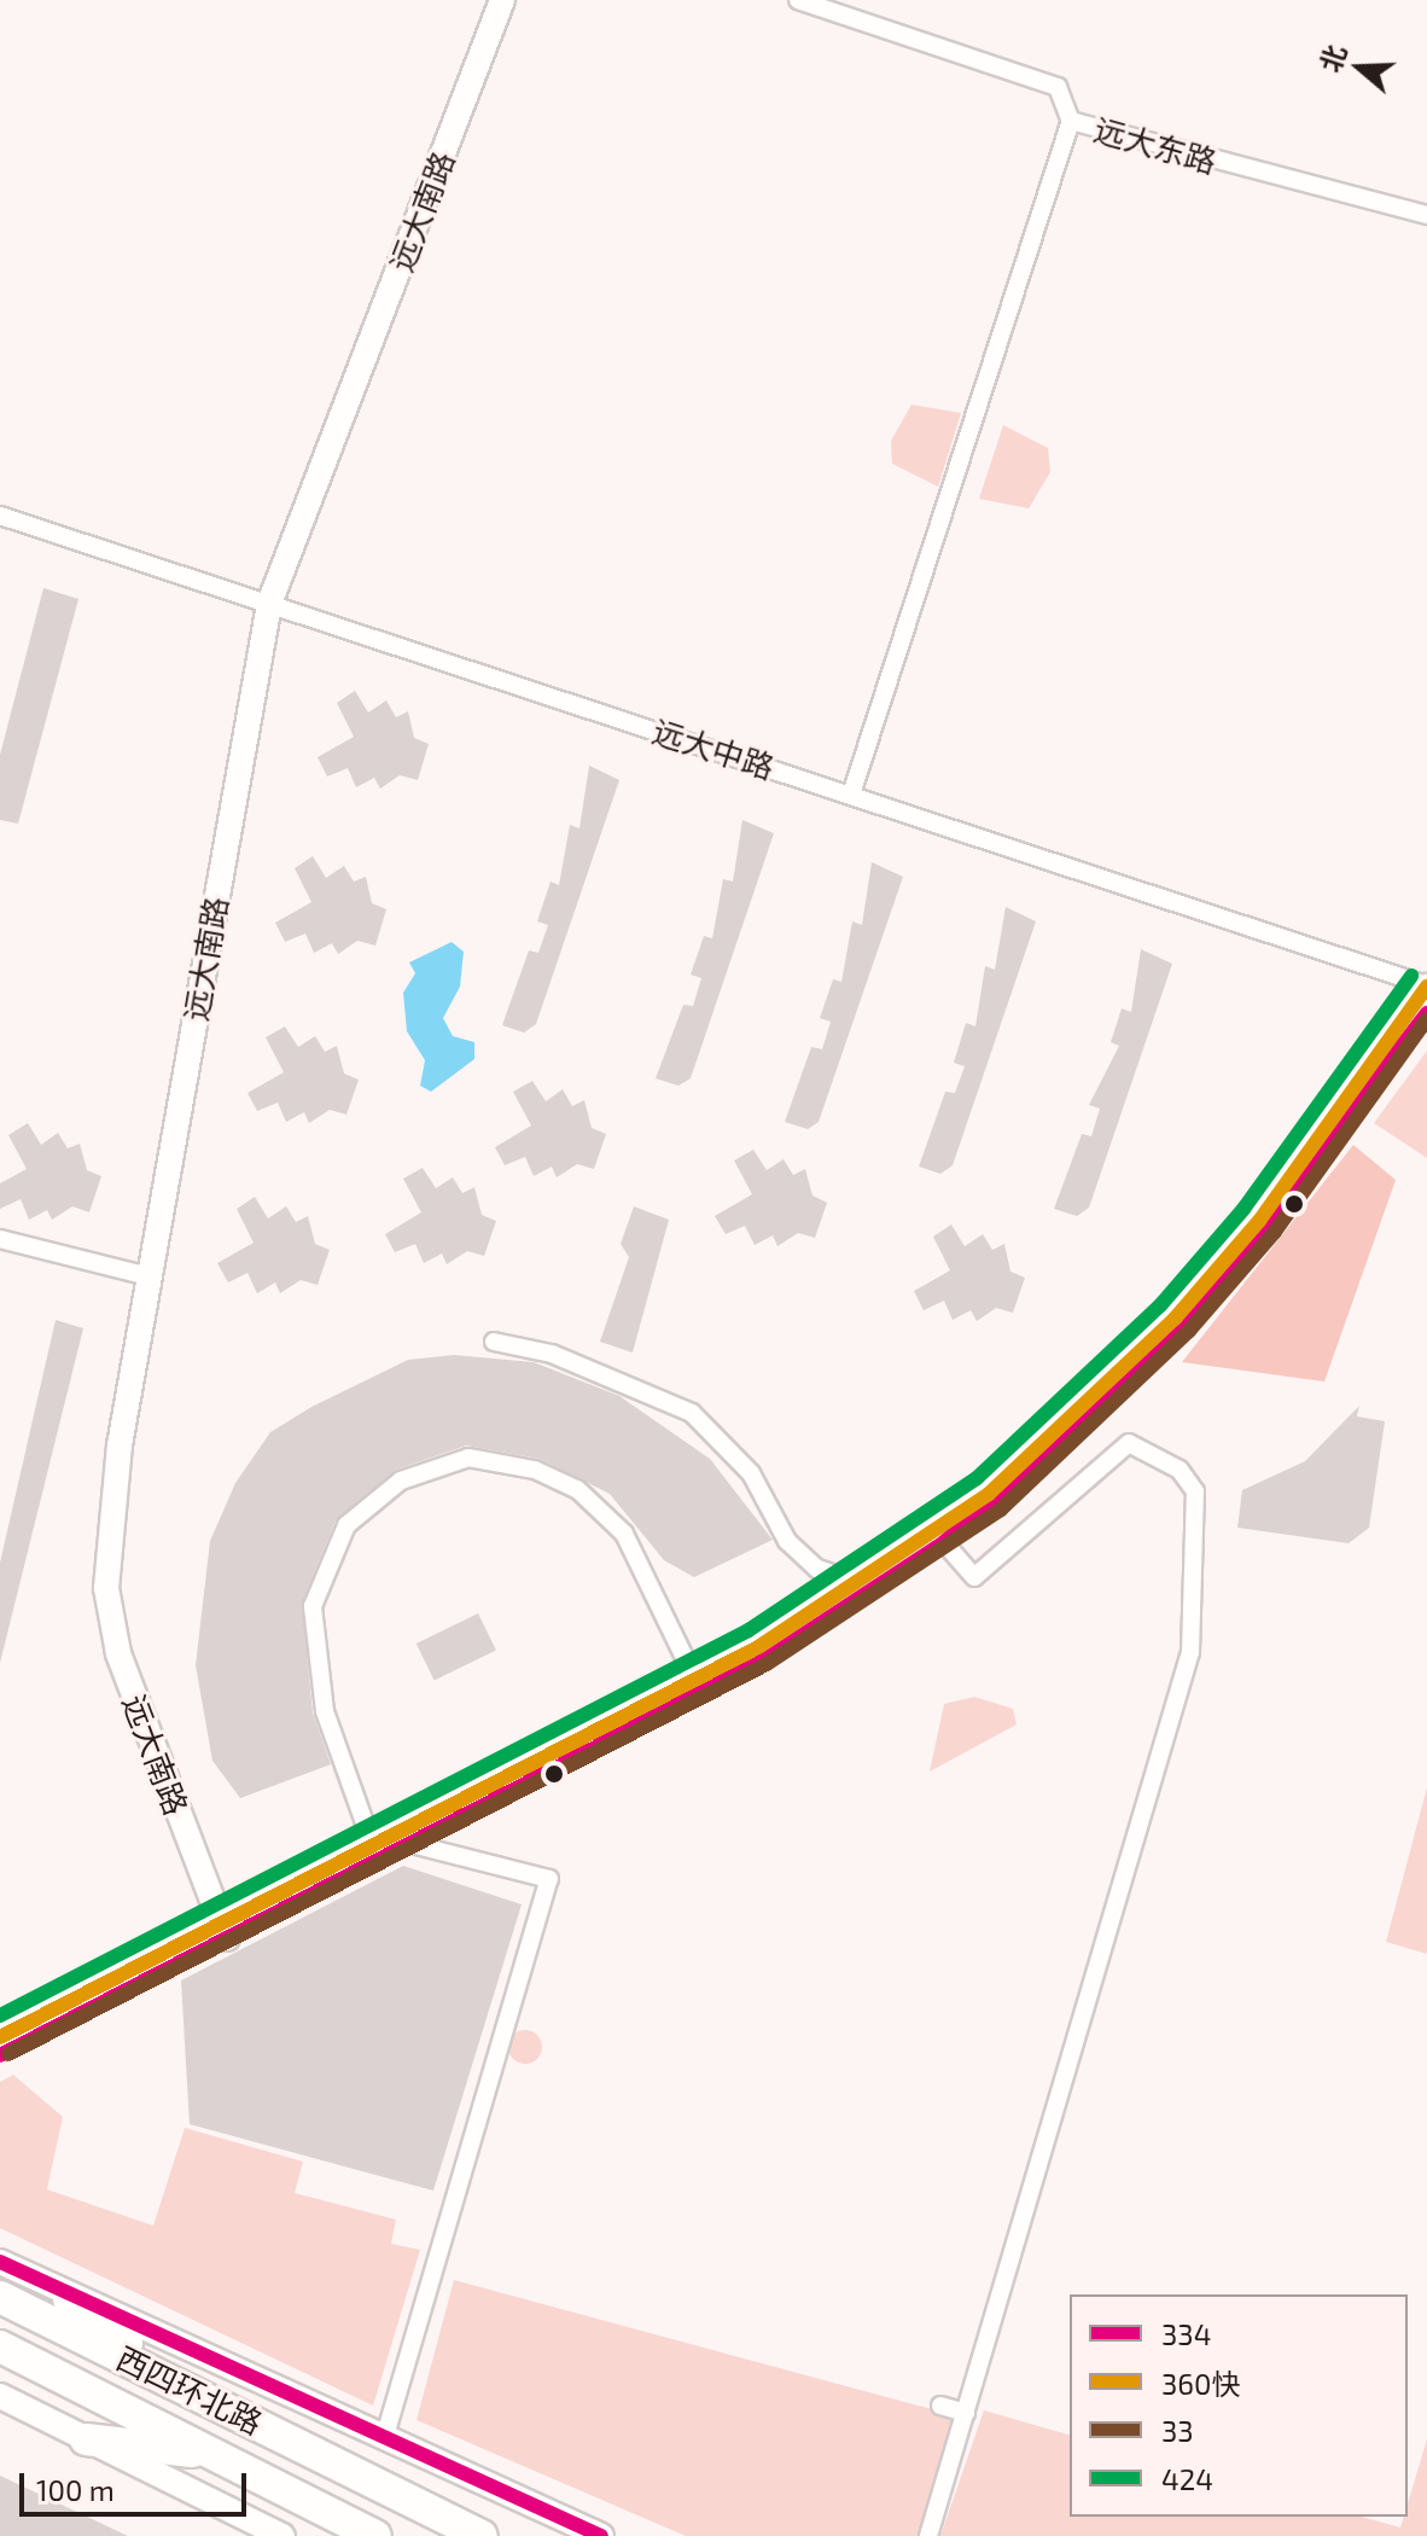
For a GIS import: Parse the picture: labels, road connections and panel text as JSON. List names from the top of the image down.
{
  "streets": {
    "highway": ["西四环北路"],
    "street": ["远大东路", "远大南路", "远大中路"]
  },
  "crossings": [
    ["远大南路", "远大中路"]
  ],
  "lines": [
    "transit line 424",
    "transit line 360快",
    "transit line 334",
    "transit line 33"
  ],
  "legend": [
    "334",
    "360快",
    "33",
    "424"
  ],
  "scale_bar": "100 m",
  "north": "left"
}
